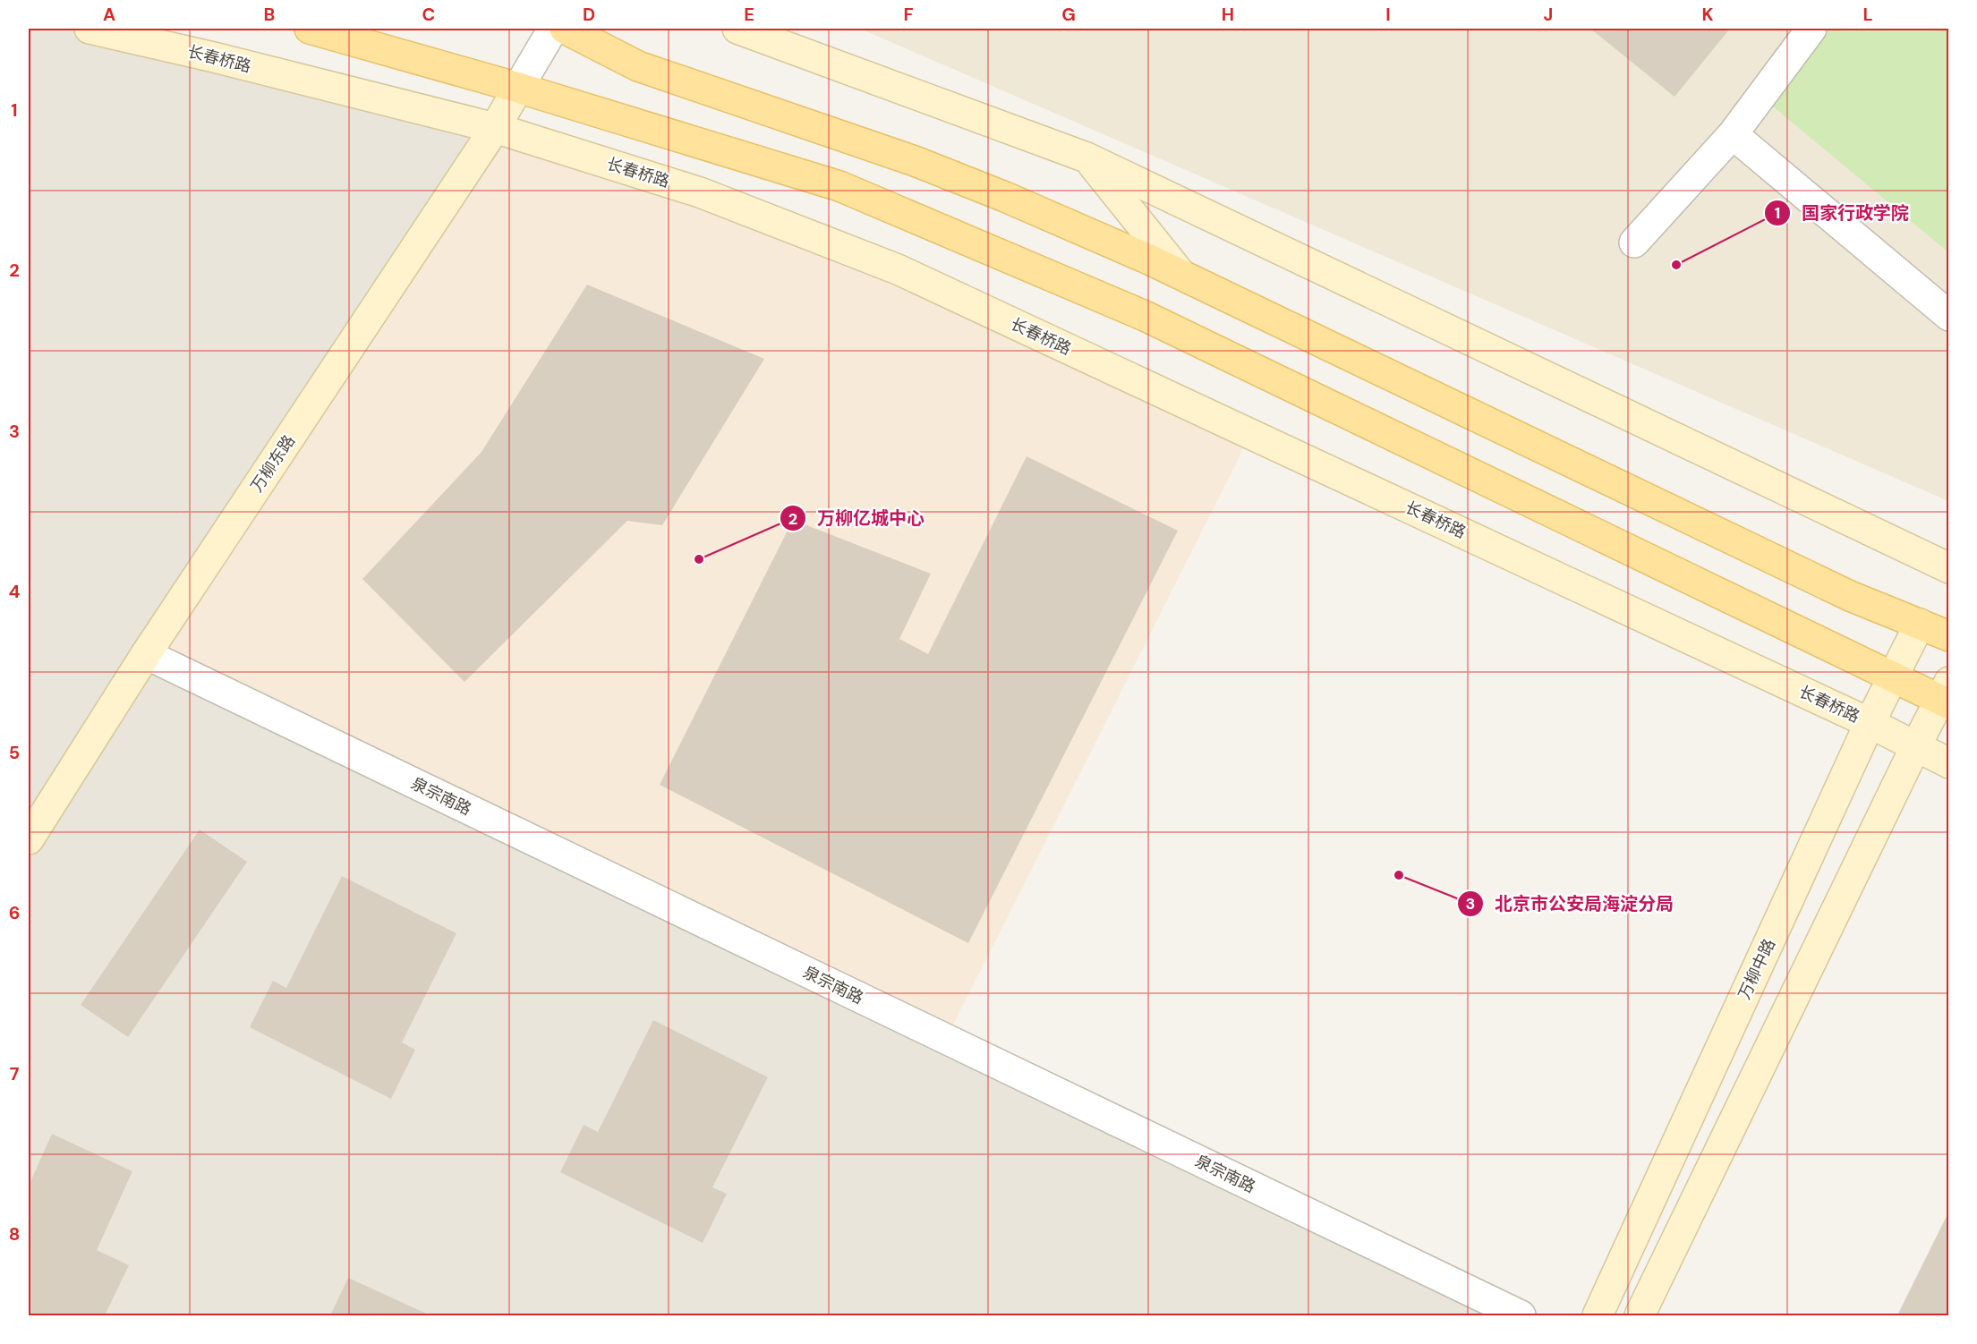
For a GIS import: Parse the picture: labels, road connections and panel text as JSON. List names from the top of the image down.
{
  "streets": {
    "street": [
      "长春桥路",
      "万柳东路",
      "泉宗南路",
      "万柳中路"
    ]
  },
  "crossings": [
    ["长春桥路", "万柳东路"],
    ["长春桥路", "万柳中路"],
    ["万柳东路", "泉宗南路"]
  ],
  "places": ["国家行政学院", "万柳亿城中心", "北京市公安局海淀分局"],
  "grid": {
    "columns": [
      "A",
      "B",
      "C",
      "D",
      "E",
      "F",
      "G",
      "H",
      "I",
      "J",
      "K",
      "L"
    ],
    "rows": [
      "1",
      "2",
      "3",
      "4",
      "5",
      "6",
      "7",
      "8"
    ]
  }
}
